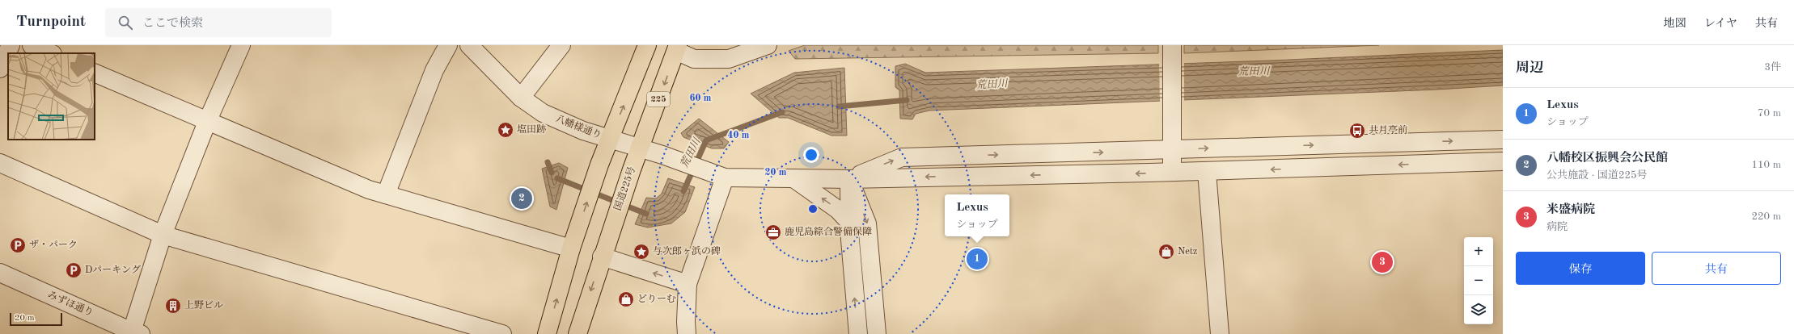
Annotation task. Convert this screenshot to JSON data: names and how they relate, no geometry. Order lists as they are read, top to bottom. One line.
{"streets":{"highway":["225","国道225号"],"street":["八幡様通り","みずほ通り"]},"crossings":[["八幡様通り","国道225号"]],"water":["荒田川"],"places":{"place":["塩田跡","与次郎ヶ浜の碑"],"bus stop":["共月亭前"],"office":["鹿児島綜合警備保障"],"parking":["ザ・パーク","Dパーキング"],"shop":["Netz","どりーむ"],"building":["上野ビル"]},"scale_bar":"20 m","page":{"header":"Turnpoint","search":"ここで検索","nav":["地図","レイヤ","共有"],"heading":["周辺","3件"],"list":[{"mark":"1","name":"Lexus","note":"ショップ","value":"70 m"},{"mark":"2","name":"八幡校区振興会公民館","note":"公共施設 · 国道225号","value":"110 m"},{"mark":"3","name":"米盛病院","note":"病院","value":"220 m"}],"pins":["2","1","3"],"popup":["Lexus","ショップ"],"map_buttons":["+","−"],"buttons":["保存","共有"],"scale":"20 m"},"rings":["60 m","40 m","20 m"]}
